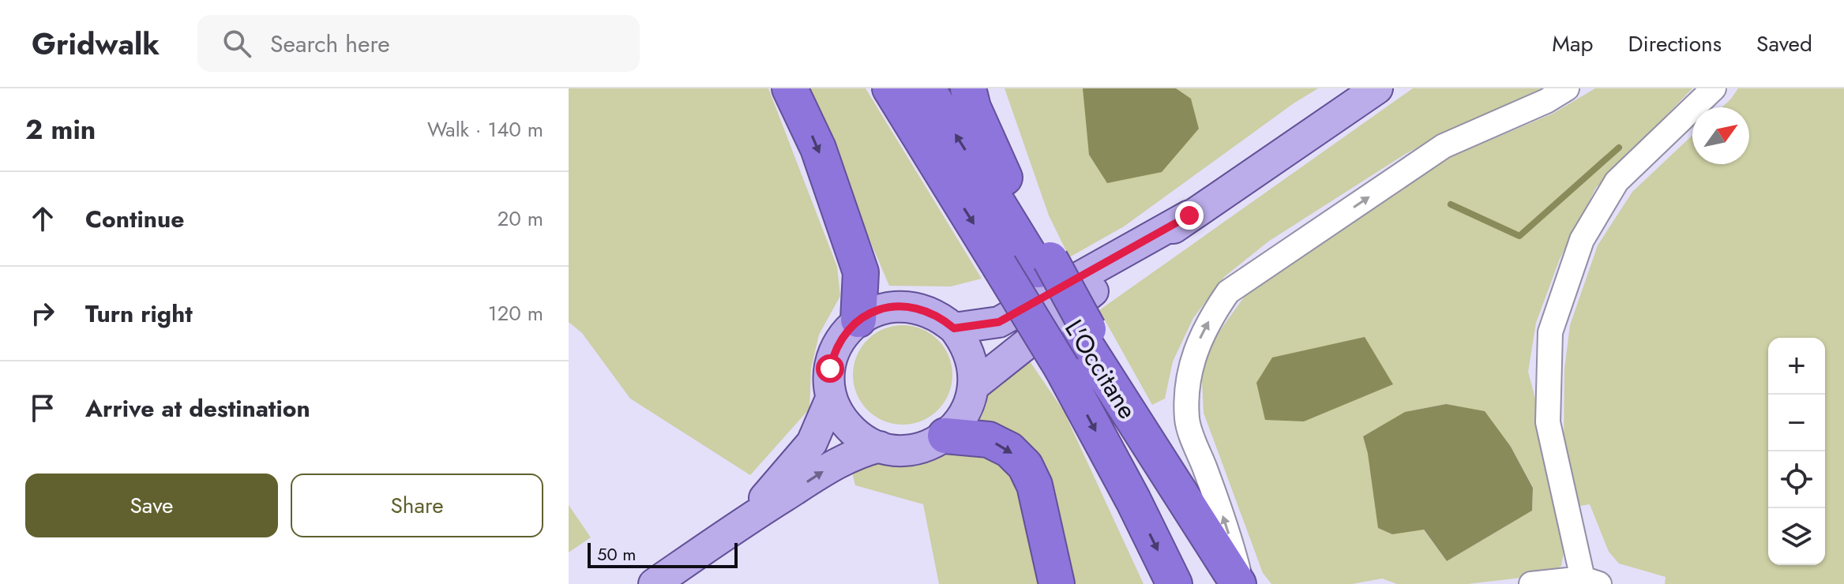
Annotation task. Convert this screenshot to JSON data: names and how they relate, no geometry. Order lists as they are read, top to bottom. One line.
{"streets":{"highway":["L'Occitane"]},"scale_bar":"50 m","north":"top right","page":{"header":"Gridwalk","search":"Search here","nav":["Map","Directions","Saved"],"heading":["2 min","Walk · 140 m"],"list":[["Continue","20 m"],["Turn right","120 m"],"Arrive at destination"],"map_buttons":["+","−"],"buttons":["Save","Share"],"scale":"50 m"}}
